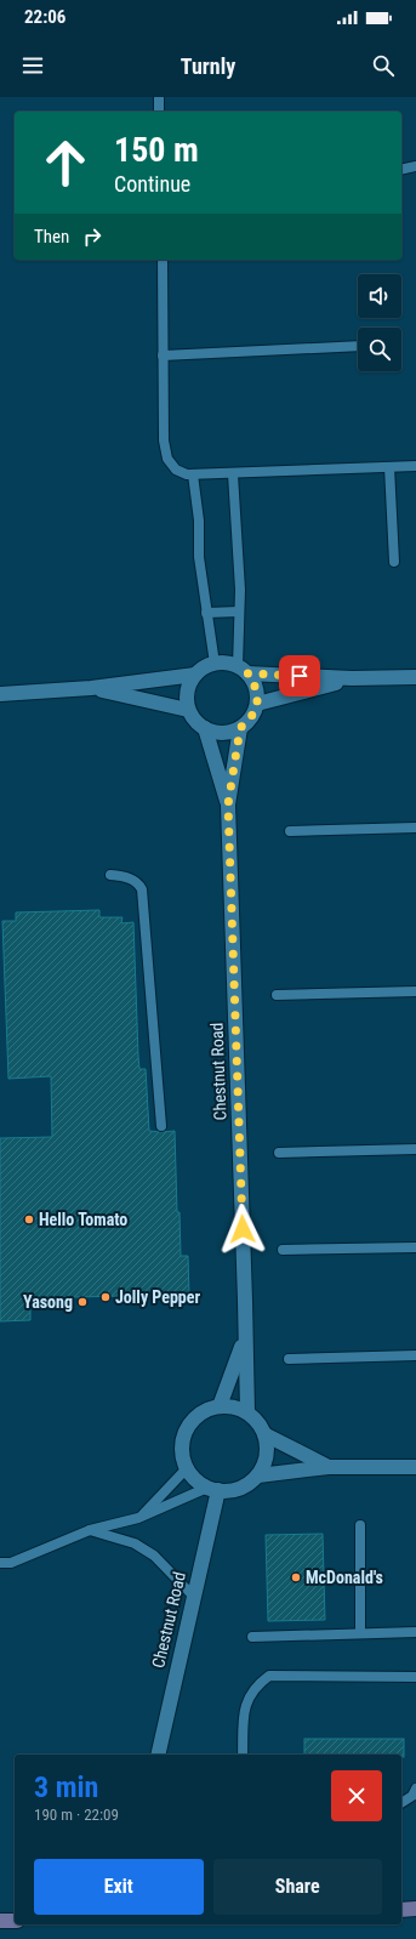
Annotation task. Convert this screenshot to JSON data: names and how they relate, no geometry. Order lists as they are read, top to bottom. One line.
{"streets":{"street":["Chestnut Road"]},"places":["Hello Tomato","Jolly Pepper","Yasong","McDonald's"],"page":{"status":"22:06","header":"Turnly","turn":["150 m","Continue"],"then":"Then","heading":["3 min","190 m · 22:09"],"buttons":["Exit","Share"]}}
